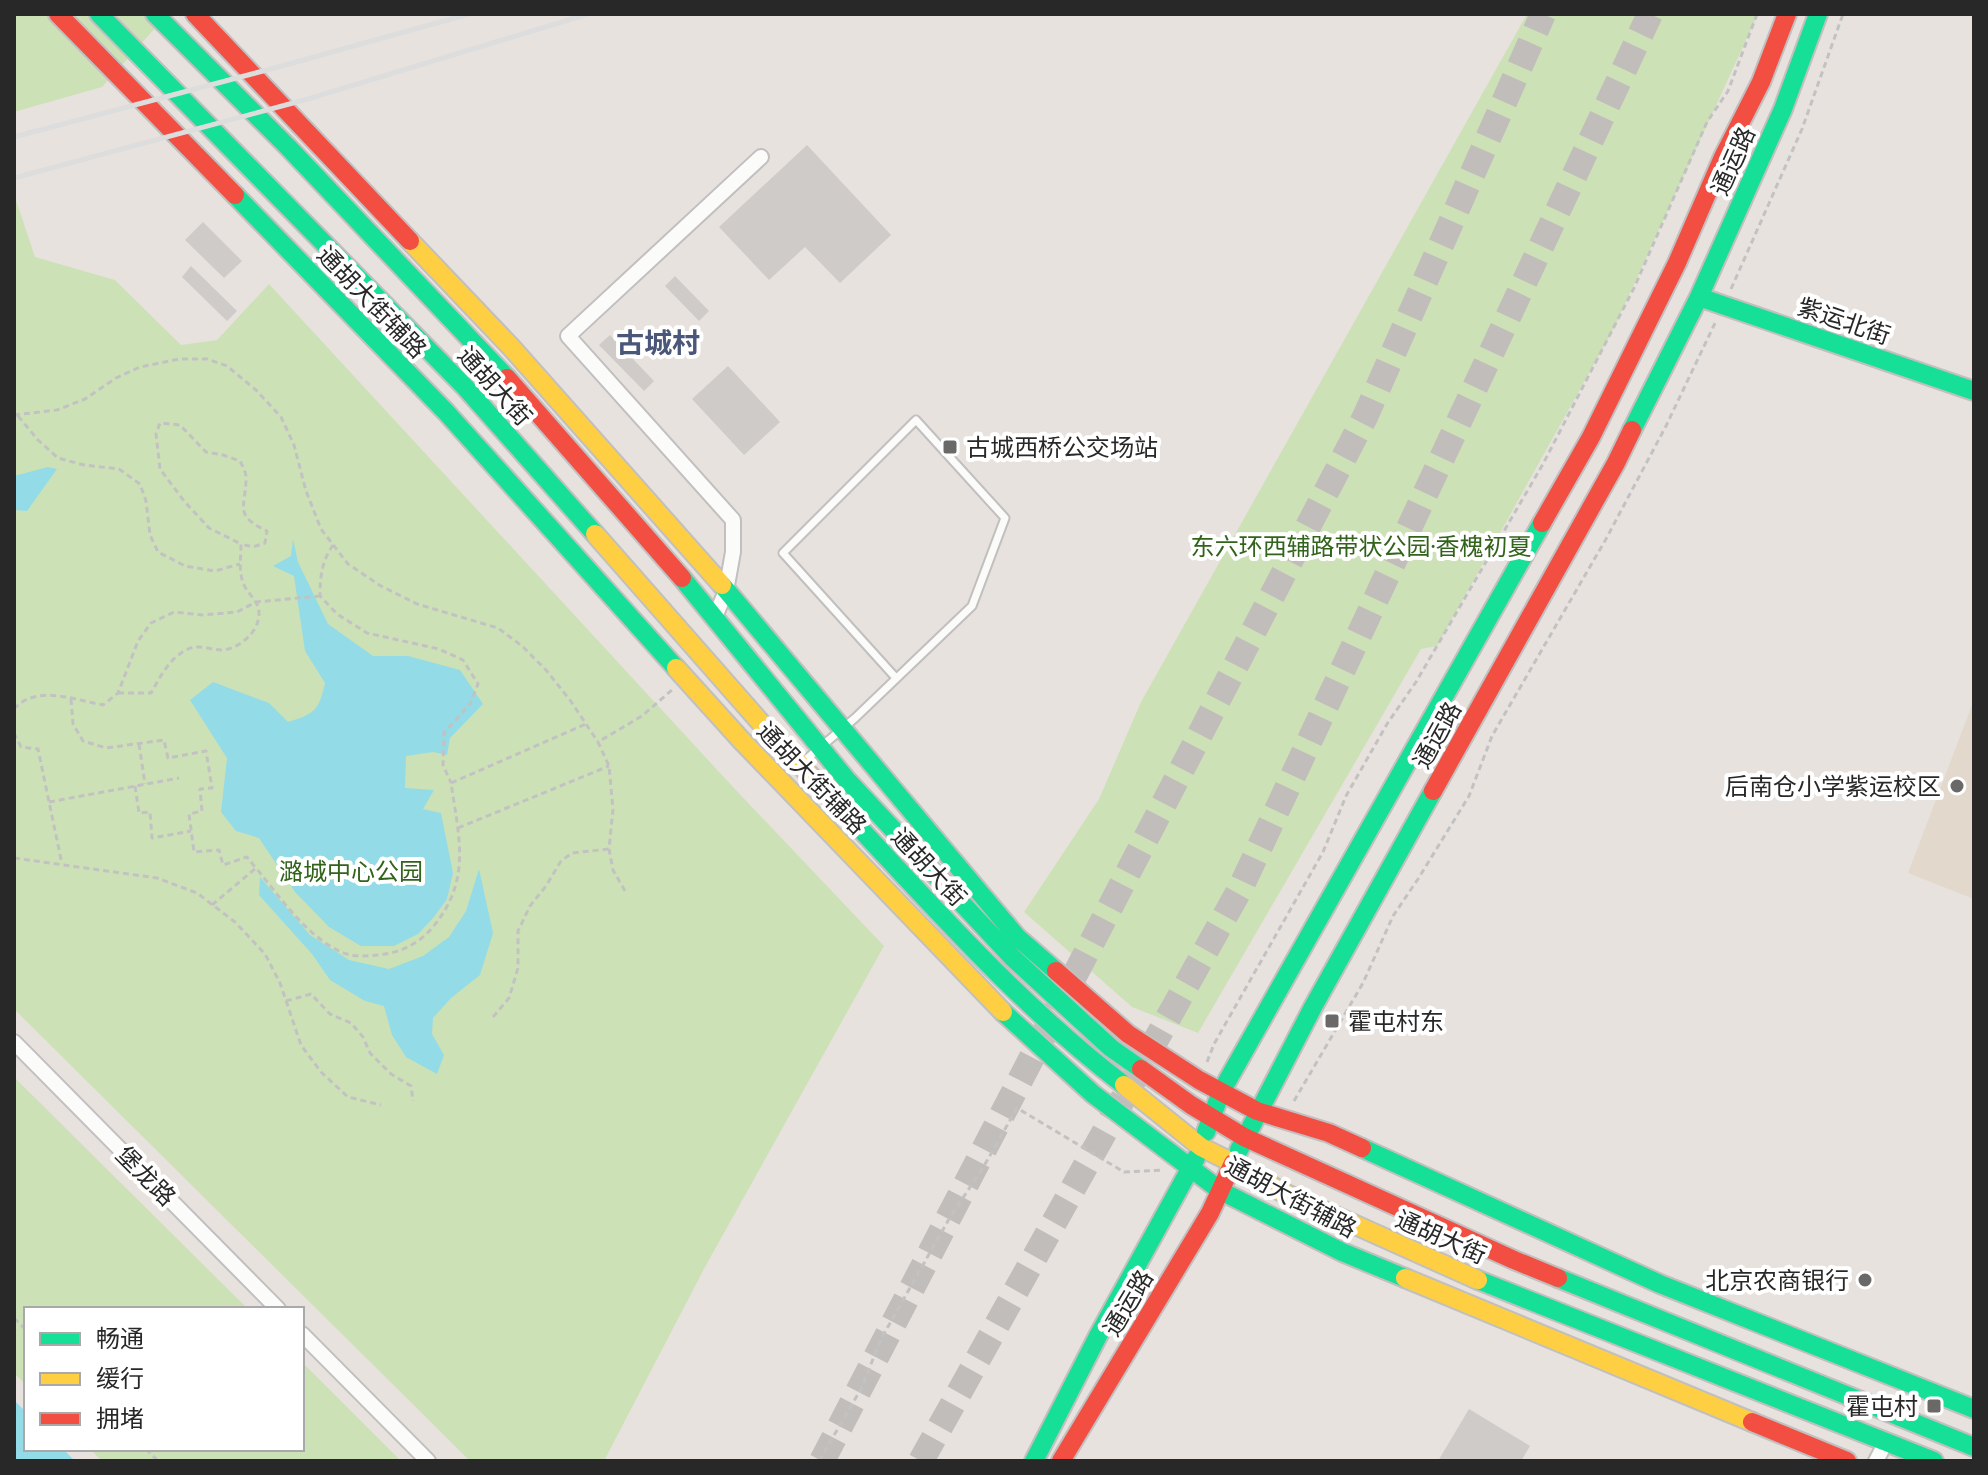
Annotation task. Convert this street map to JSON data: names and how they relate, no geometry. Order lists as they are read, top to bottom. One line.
{"streets":{"main road":["通运路","通胡大街辅路","紫运北街","通胡大街"],"street":["堡龙路"]},"crossings":[["通运路","通胡大街辅路"],["通运路","紫运北街"],["通运路","通胡大街"]],"districts":["古城村"],"parks":["东六环西辅路带状公园·香槐初夏","潞城中心公园"],"places":{"transit":["古城西桥公交场站","霍屯村东","霍屯村"],"other":["后南仓小学紫运校区","北京农商银行"]},"legend":["畅通","缓行","拥堵"]}
